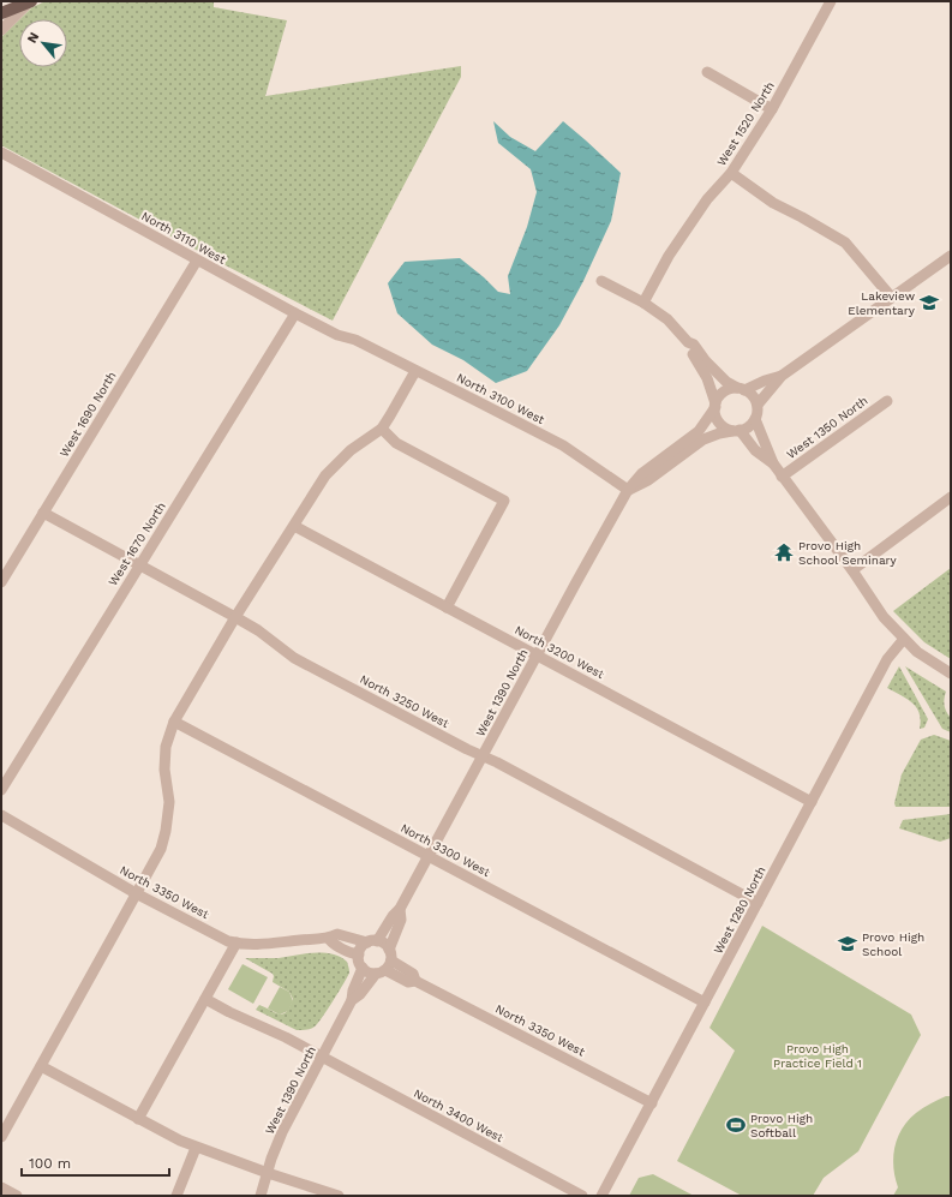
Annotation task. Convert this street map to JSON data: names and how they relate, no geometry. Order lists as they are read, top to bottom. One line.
{"streets":{"street":["West 1520 North","North 3110 West","North 3100 West","West 1690 North","West 1350 North","West 1670 North","North 3200 West","West 1390 North","North 3250 West","North 3300 West","North 3350 West","West 1280 North","North 3400 West"]},"crossings":[["North 3110 West","North 3100 West"],["North 3110 West","West 1690 North"],["North 3110 West","West 1670 North"],["North 3100 West","West 1390 North"],["West 1690 North","North 3250 West"],["West 1670 North","North 3250 West"],["North 3200 West","West 1390 North"],["North 3200 West","West 1280 North"],["West 1390 North","North 3250 West"],["West 1390 North","North 3300 West"],["West 1390 North","North 3350 West"],["West 1390 North","North 3400 West"],["North 3250 West","West 1280 North"],["North 3300 West","West 1280 North"],["North 3350 West","West 1280 North"]],"parks":["Provo High Practice Field 1"],"places":{"school or university":["Lakeview Elementary","Provo High School"],"temple":["Provo High School Seminary"],"sports":["Provo High Softball"]},"scale_bar":"100 m","north":"top left"}
